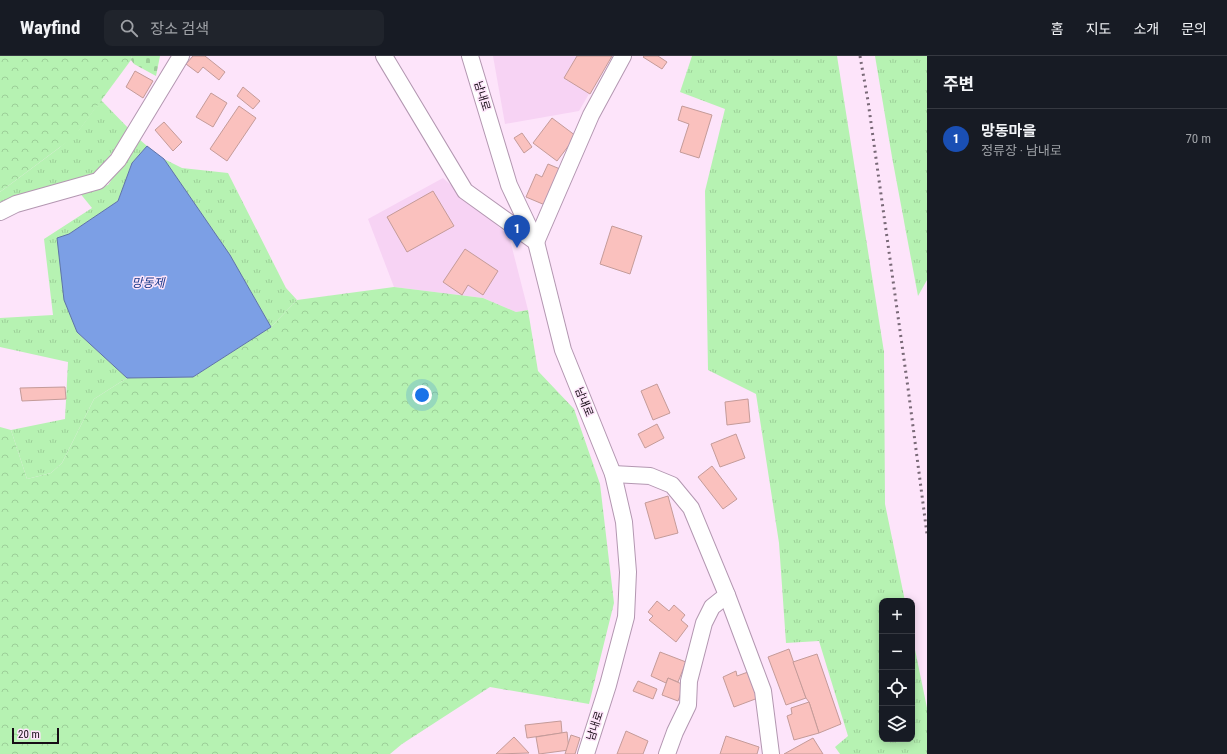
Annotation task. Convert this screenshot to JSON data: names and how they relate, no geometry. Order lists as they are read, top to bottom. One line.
{"streets":{"street":["남내로"]},"water":["망동제"],"scale_bar":"20 m","page":{"header":"Wayfind","search":"장소 검색","nav":["홈","지도","소개","문의"],"heading":"주변","list":[{"mark":"1","name":"망동마을","note":"정류장 · 남내로","value":"70 m"}],"pins":"1","map_buttons":["+","−"],"scale":"20 m"}}
